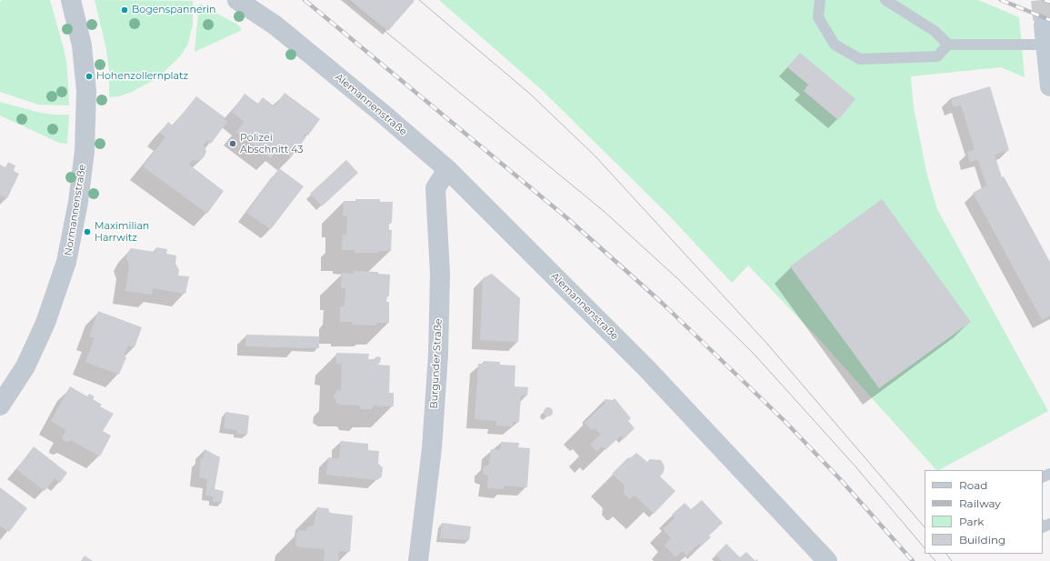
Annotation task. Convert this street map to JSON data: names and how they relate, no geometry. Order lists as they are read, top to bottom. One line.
{"streets":{"street":["Alemannenstraße","Normannenstraße","Burgunder Straße"]},"crossings":[["Alemannenstraße","Burgunder Straße"]],"places":["Bogenspannerin","Hohenzollernplatz","Polizei Abschnitt 43","Maximilian Harrwitz"],"legend":["Road","Railway","Park","Building"]}
